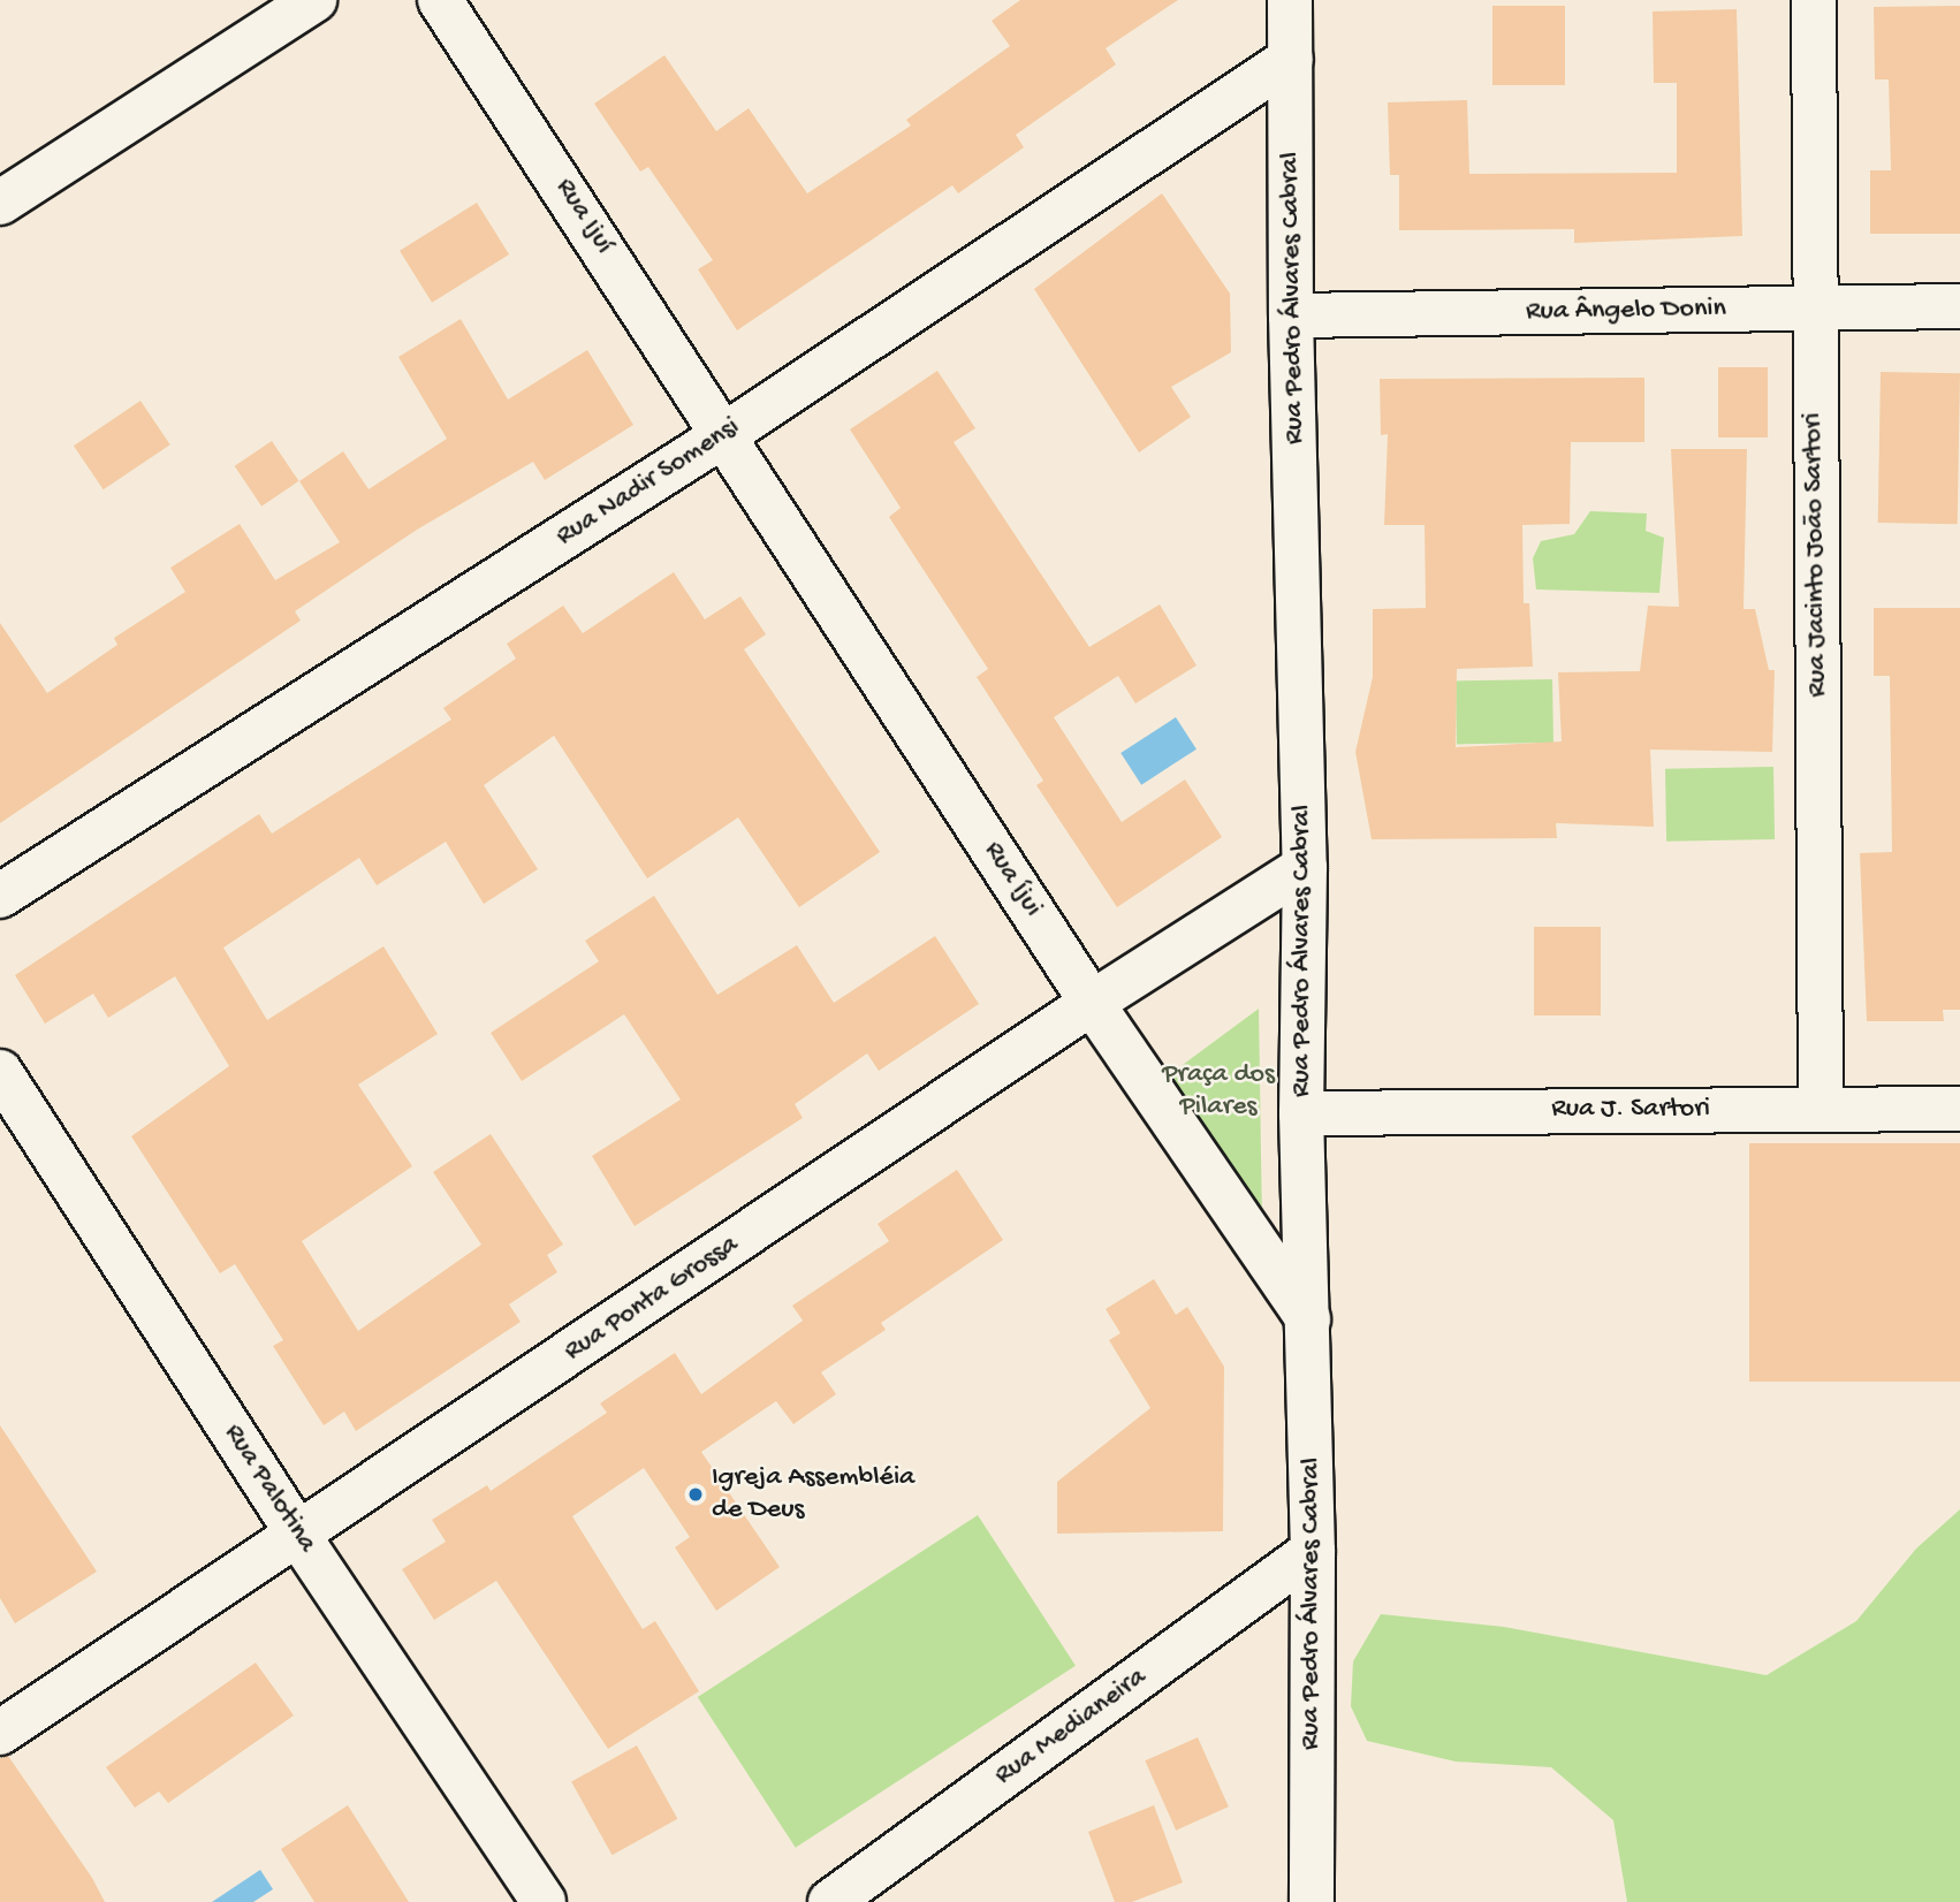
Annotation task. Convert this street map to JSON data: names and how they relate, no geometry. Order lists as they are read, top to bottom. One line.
{"streets":{"street":["Rua Ijuí","Rua Pedro Álvares Cabral","Rua Ângelo Donin","Rua Nadir Somensi","Rua Jacinto João Sartori","Rua Íjui","Rua J. Sartori","Rua Ponta Grossa","Rua Palotina","Rua Medianeira"]},"crossings":[["Rua Ijuí","Rua Nadir Somensi"],["Rua Ijuí","Rua Íjui"],["Rua Pedro Álvares Cabral","Rua Ângelo Donin"],["Rua Pedro Álvares Cabral","Rua Nadir Somensi"],["Rua Pedro Álvares Cabral","Rua Íjui"],["Rua Pedro Álvares Cabral","Rua J. Sartori"],["Rua Pedro Álvares Cabral","Rua Ponta Grossa"],["Rua Pedro Álvares Cabral","Rua Medianeira"],["Rua Ângelo Donin","Rua Jacinto João Sartori"],["Rua Nadir Somensi","Rua Íjui"],["Rua Jacinto João Sartori","Rua J. Sartori"],["Rua Íjui","Rua Ponta Grossa"],["Rua Ponta Grossa","Rua Palotina"]],"parks":["Praça dos Pilares"],"places":["Igreja Assembléia de Deus"]}
